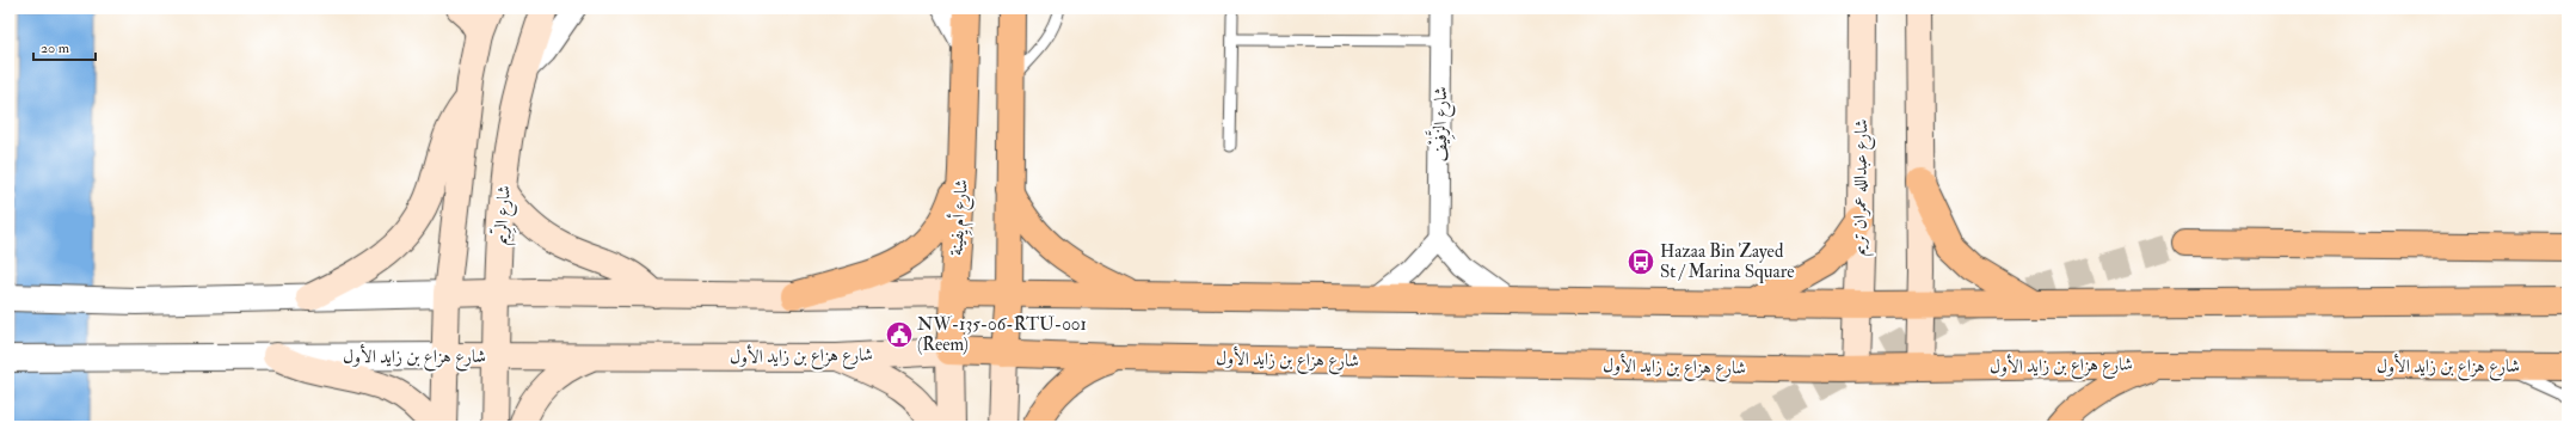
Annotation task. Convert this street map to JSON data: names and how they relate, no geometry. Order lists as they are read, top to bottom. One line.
{"streets":{"main road":["شارع عبدالله عمران تريم","شارع الرِّيم","شارع أم يِفينة","شارع هزاع بن زايد الأول"],"street":["شارع الزَّفِيْف"]},"crossings":[["شارع عبدالله عمران تريم","شارع هزاع بن زايد الأول"],["شارع الرِّيم","شارع هزاع بن زايد الأول"],["شارع أم يِفينة","شارع هزاع بن زايد الأول"]],"places":{"bus stop":["Hazaa Bin Zayed St / Marina Square"],"public building":["NW-135-06-RTU-001 (Reem)"]},"scale_bar":"20 m"}
